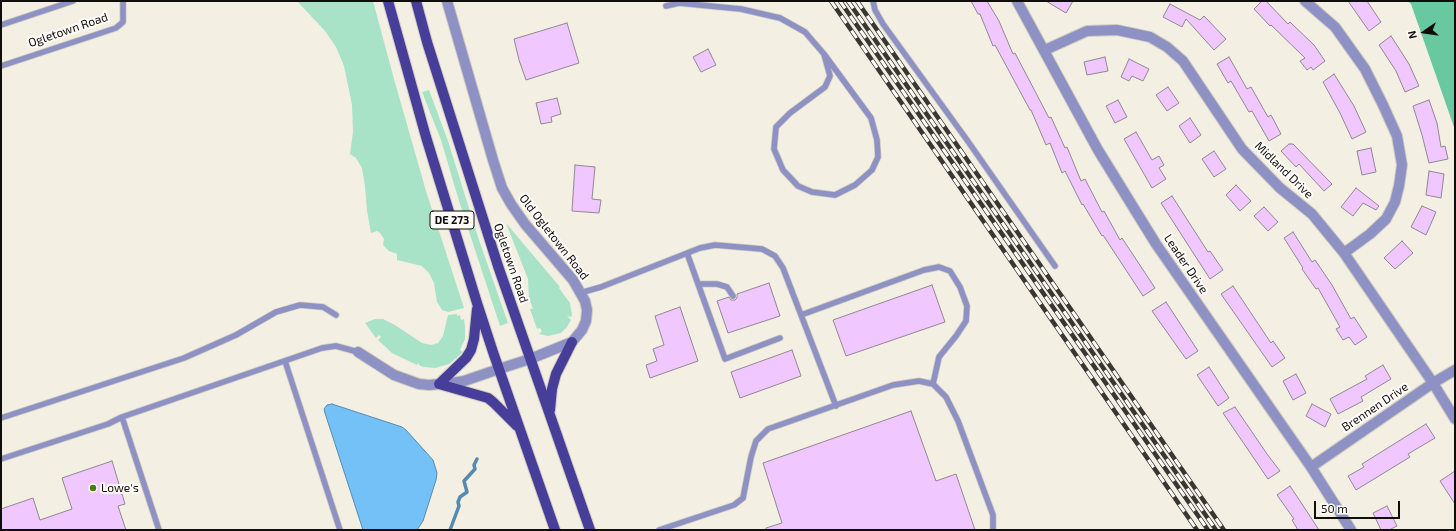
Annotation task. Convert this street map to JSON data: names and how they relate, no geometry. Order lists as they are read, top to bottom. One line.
{"streets":{"main road":["Ogletown Road","DE 273"],"street":["Midland Drive","Old Ogletown Road","Leader Drive","Brennen Drive"]},"crossings":[["Midland Drive","Leader Drive"],["Midland Drive","Brennen Drive"],["Leader Drive","Brennen Drive"]],"places":["Lowe's"],"scale_bar":"50 m","north":"left"}
